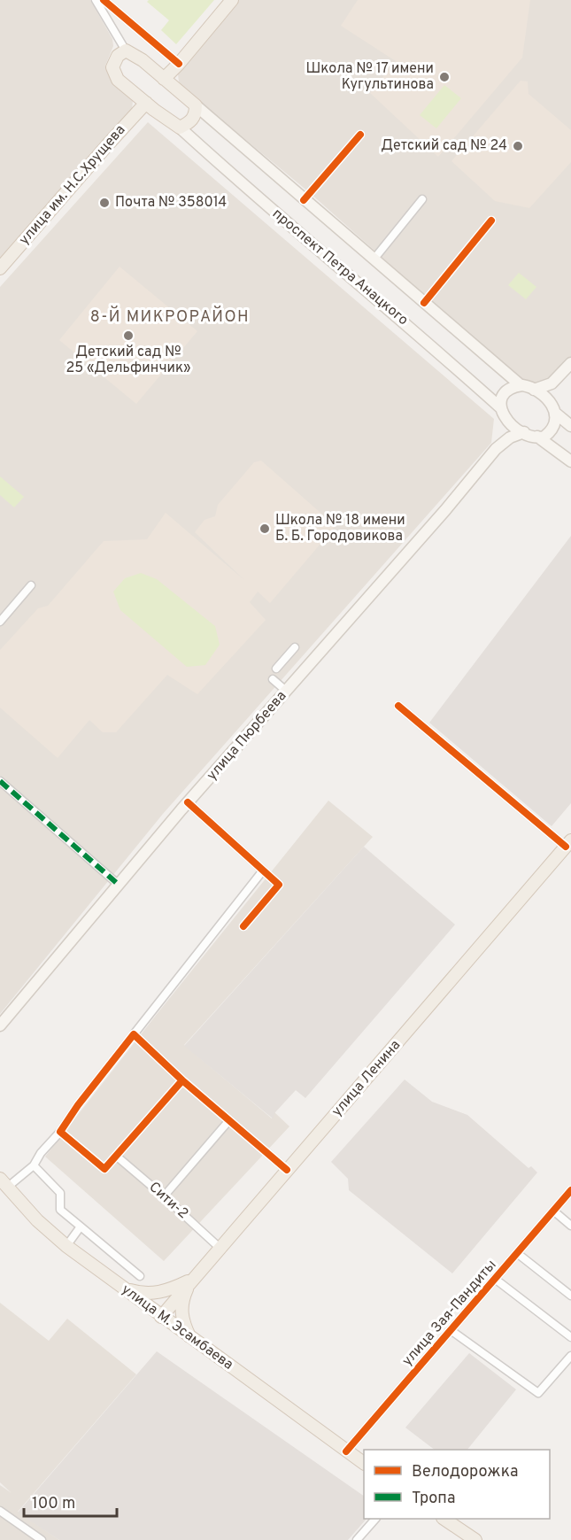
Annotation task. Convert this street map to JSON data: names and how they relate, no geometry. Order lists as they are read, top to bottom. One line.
{"streets":{"main road":["улица им. Н.С.Хрущева","проспект Петра Анацкого","улица Пюрбеева","улица Ленина","улица М. Эсамбаева"],"street":["Сити-2","улица Зая-Пандиты"]},"crossings":[["улица им. Н.С.Хрущева","проспект Петра Анацкого"],["улица Ленина","Сити-2"],["улица Ленина","улица М. Эсамбаева"],["улица Зая-Пандиты","улица М. Эсамбаева"]],"districts":["8-Й МИКРОРАЙОН"],"places":["Школа № 17 имени Кугультинова","Детский сад № 24","Почта № 358014","Детский сад № 25 «Дельфинчик»","Школа № 18 имени Б. Б. Городовикова"],"legend":["Велодорожка","Тропа"],"scale_bar":"100 m"}
